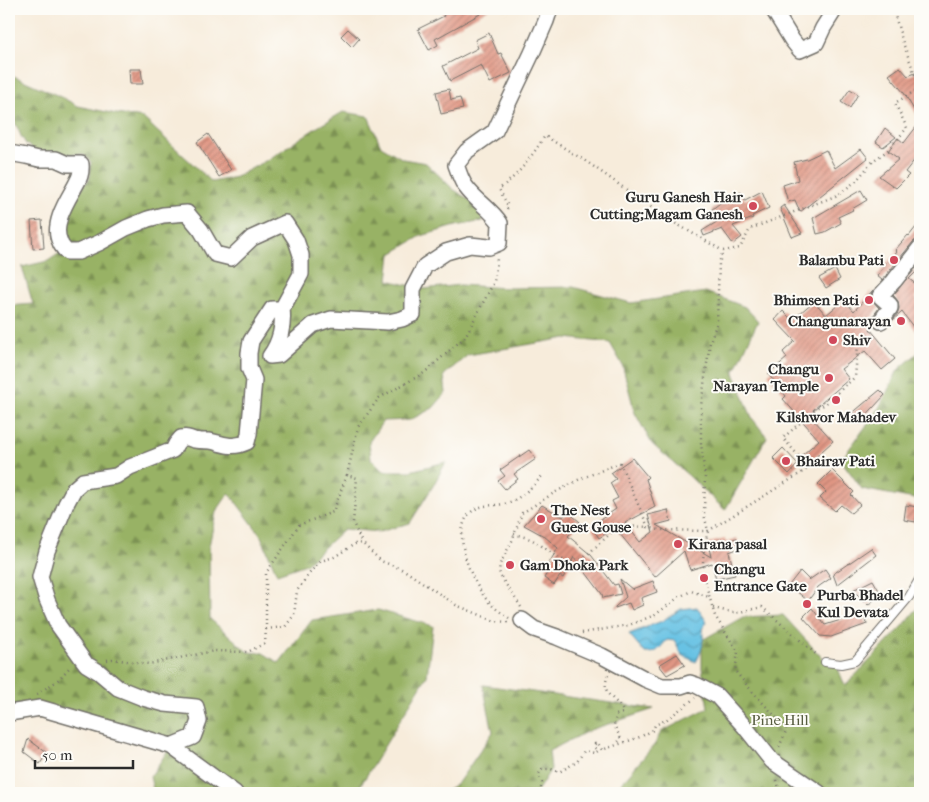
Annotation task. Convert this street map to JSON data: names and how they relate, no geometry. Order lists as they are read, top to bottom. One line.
{"parks":["Pine Hill"],"places":["Guru Ganesh Hair Cutting;Magam Ganesh","Balambu Pati","Bhimsen Pati","Changunarayan","Shiv","Changu Narayan Temple","Kilshwor Mahadev","Bhairav Pati","The Nest Guest Gouse","Kirana pasal","Gam Dhoka Park","Changu Entrance Gate","Purba Bhadel Kul Devata"],"scale_bar":"50 m"}
